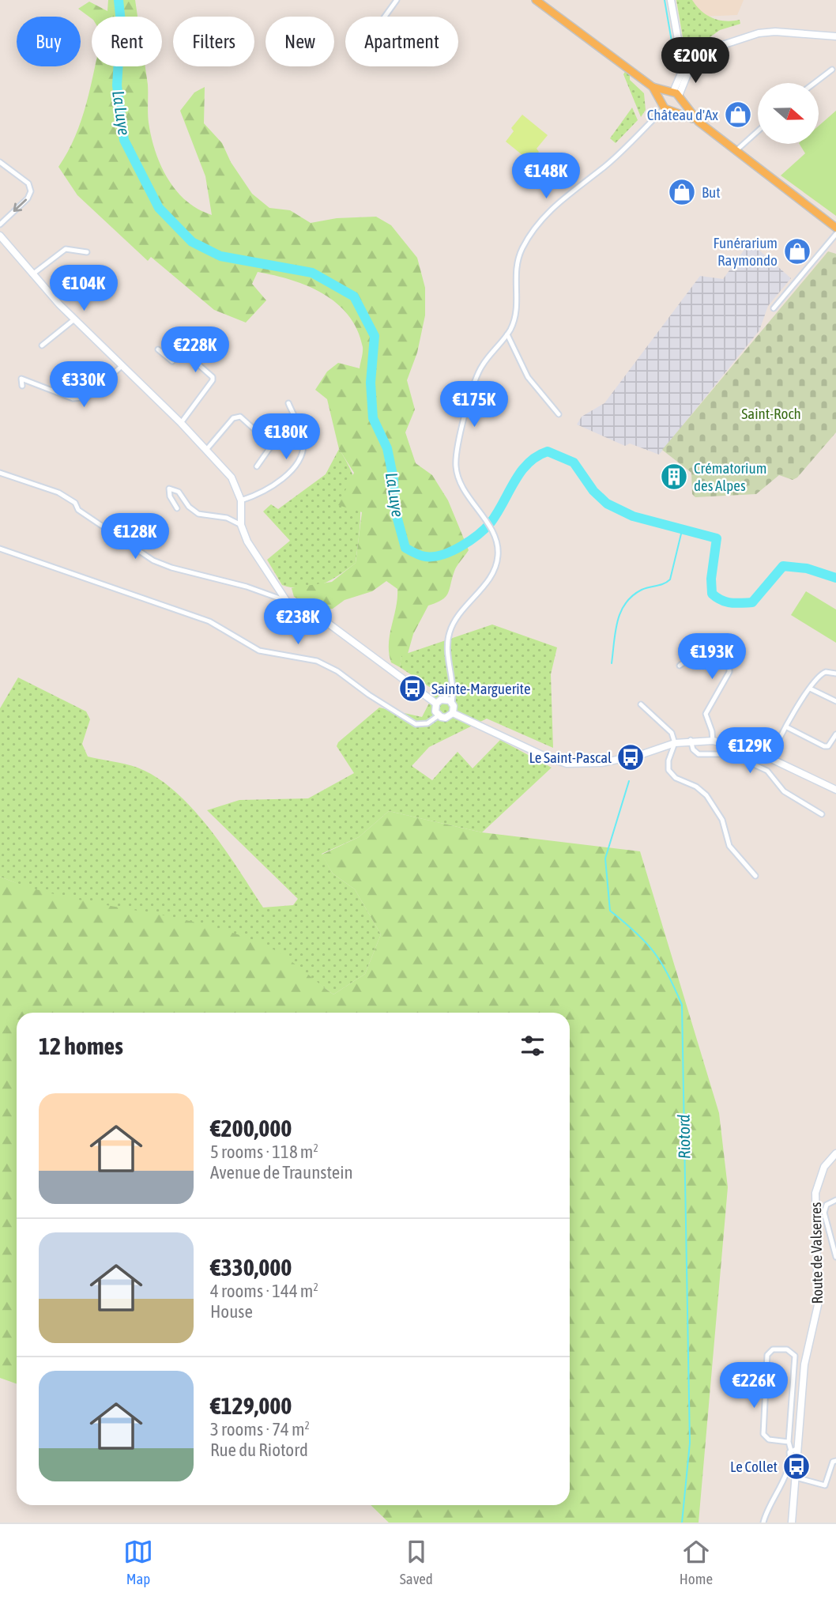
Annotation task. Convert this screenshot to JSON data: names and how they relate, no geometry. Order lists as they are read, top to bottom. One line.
{"streets":{"street":["Route de Valserres"]},"water":["La Luye","Riotord"],"parks":["Saint-Roch"],"places":{"shop":["Château d'Ax","But","Funérarium Raymondo"],"building":["Crématorium des Alpes"],"bus stop":["Sainte-Marguerite","Le Saint-Pascal","Le Collet"]},"north":"right","page":{"chip":["Buy","Rent","Filters","New","Apartment"],"price":["€200K","€148K","€104K","€228K","€330K","€175K","€180K","€128K","€238K","€193K","€129K","€226K"],"heading":"12 homes","list":[{"name":"€200,000","note":"5 rooms · 118 m² · Avenue de Traunstein"},{"name":"€330,000","note":"4 rooms · 144 m² · House"},{"name":"€129,000","note":"3 rooms · 74 m² · Rue du Riotord"}],"tabs":["Map","Saved","Home"]}}
